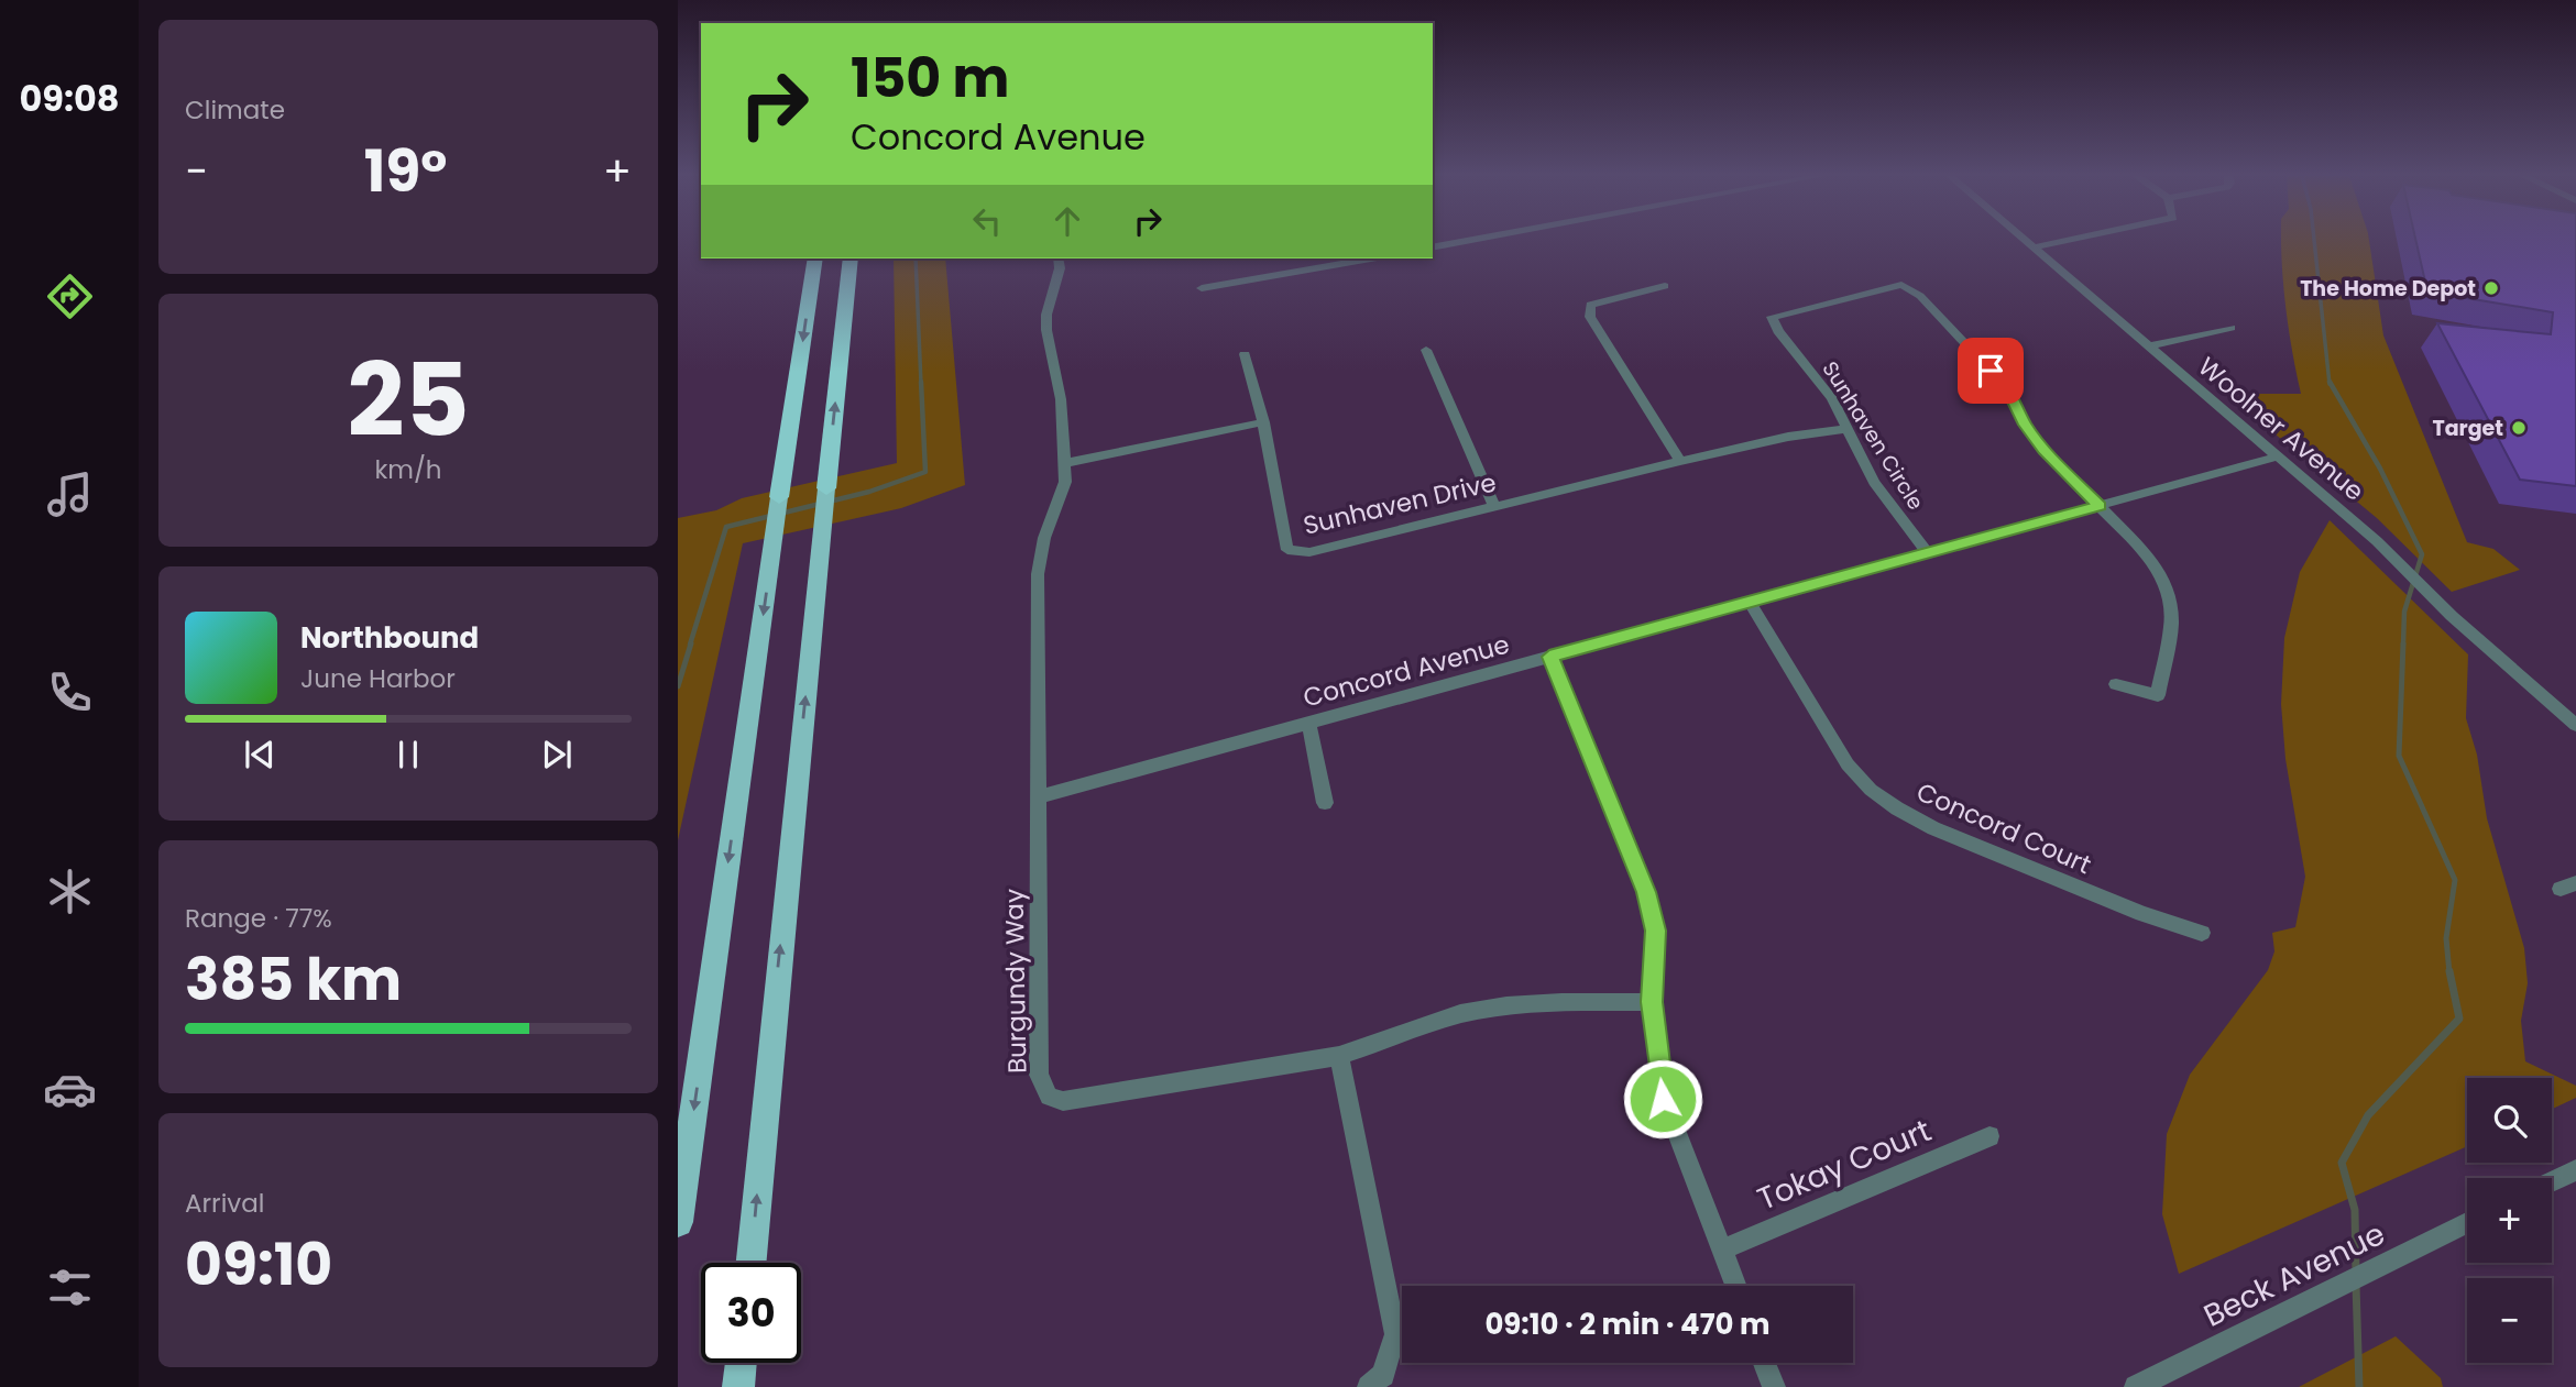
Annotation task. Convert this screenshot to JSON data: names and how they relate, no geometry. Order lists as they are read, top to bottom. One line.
{"streets":{"street":["Woolner Avenue","Sunhaven Circle","Sunhaven Drive","Concord Avenue","Concord Court","Burgundy Way","Tokay Court","Beck Avenue"]},"crossings":[["Woolner Avenue","Concord Avenue"],["Sunhaven Circle","Sunhaven Drive"],["Sunhaven Circle","Concord Avenue"],["Concord Avenue","Concord Court"],["Concord Avenue","Burgundy Way"]],"places":["The Home Depot","Target"],"page":{"tabs":"09:08","tile":["Climate",["25","km/h"],["Range · 77%","385 km"],["Arrival","09:10"]],"turn":["150 m","Concord Avenue"],"heat":["−","19°","+"],"song":["Northbound","June Harbor"],"map_buttons":["+","−"],"limit":"30","trip":"09:10 · 2 min · 470 m"}}
